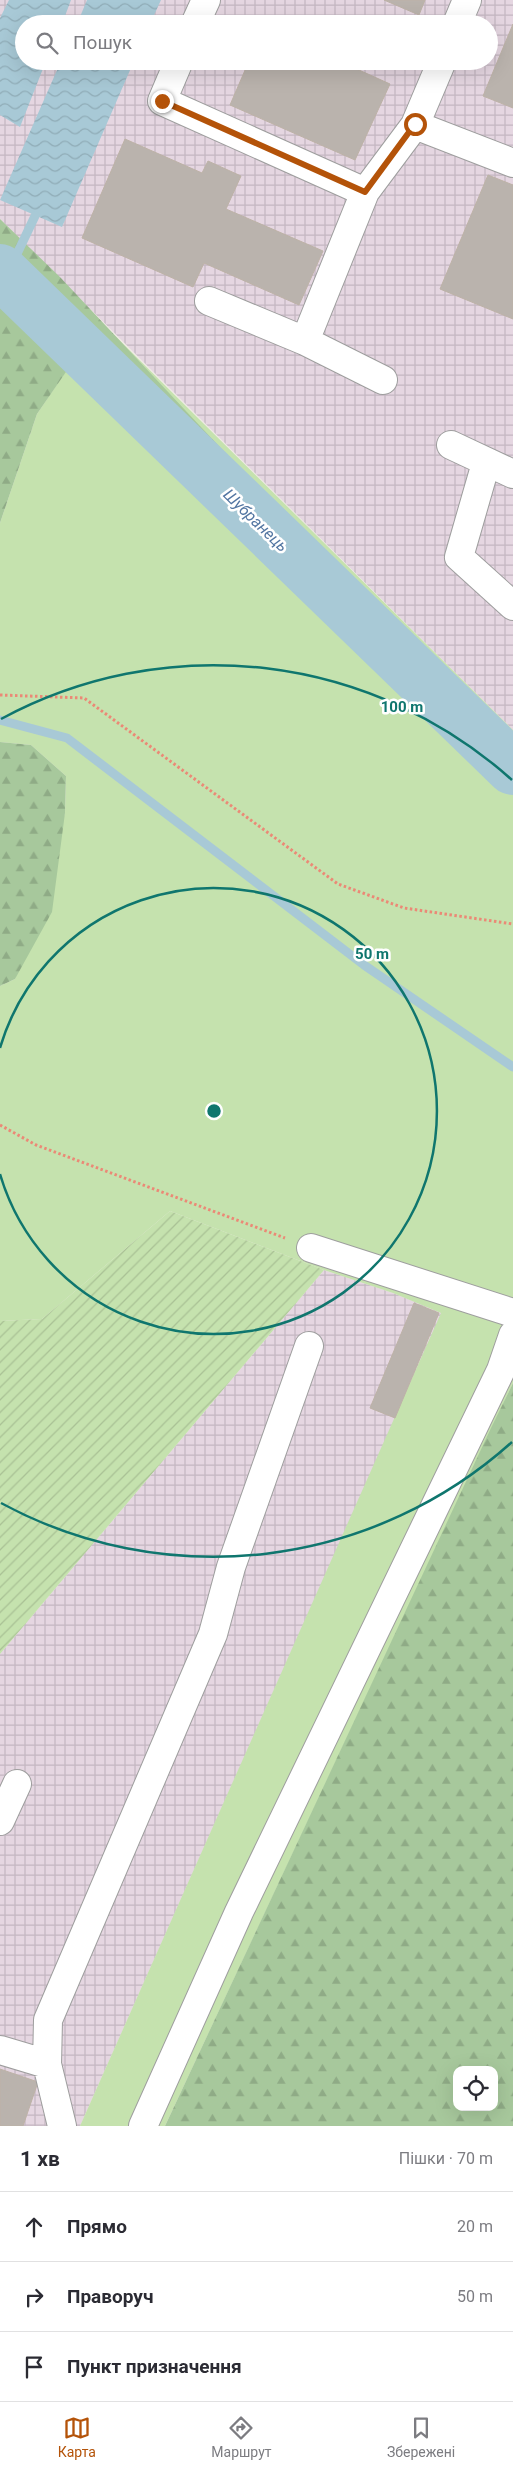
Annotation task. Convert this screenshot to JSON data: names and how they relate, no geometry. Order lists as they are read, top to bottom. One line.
{"water":["Шубранець"],"page":{"search":"Пошук","heading":["1 хв","Пішки · 70 m"],"list":[["Прямо","20 m"],["Праворуч","50 m"],"Пункт призначення"],"nav":["Карта","Маршрут","Збережені"]},"rings":["100 m","50 m"]}
